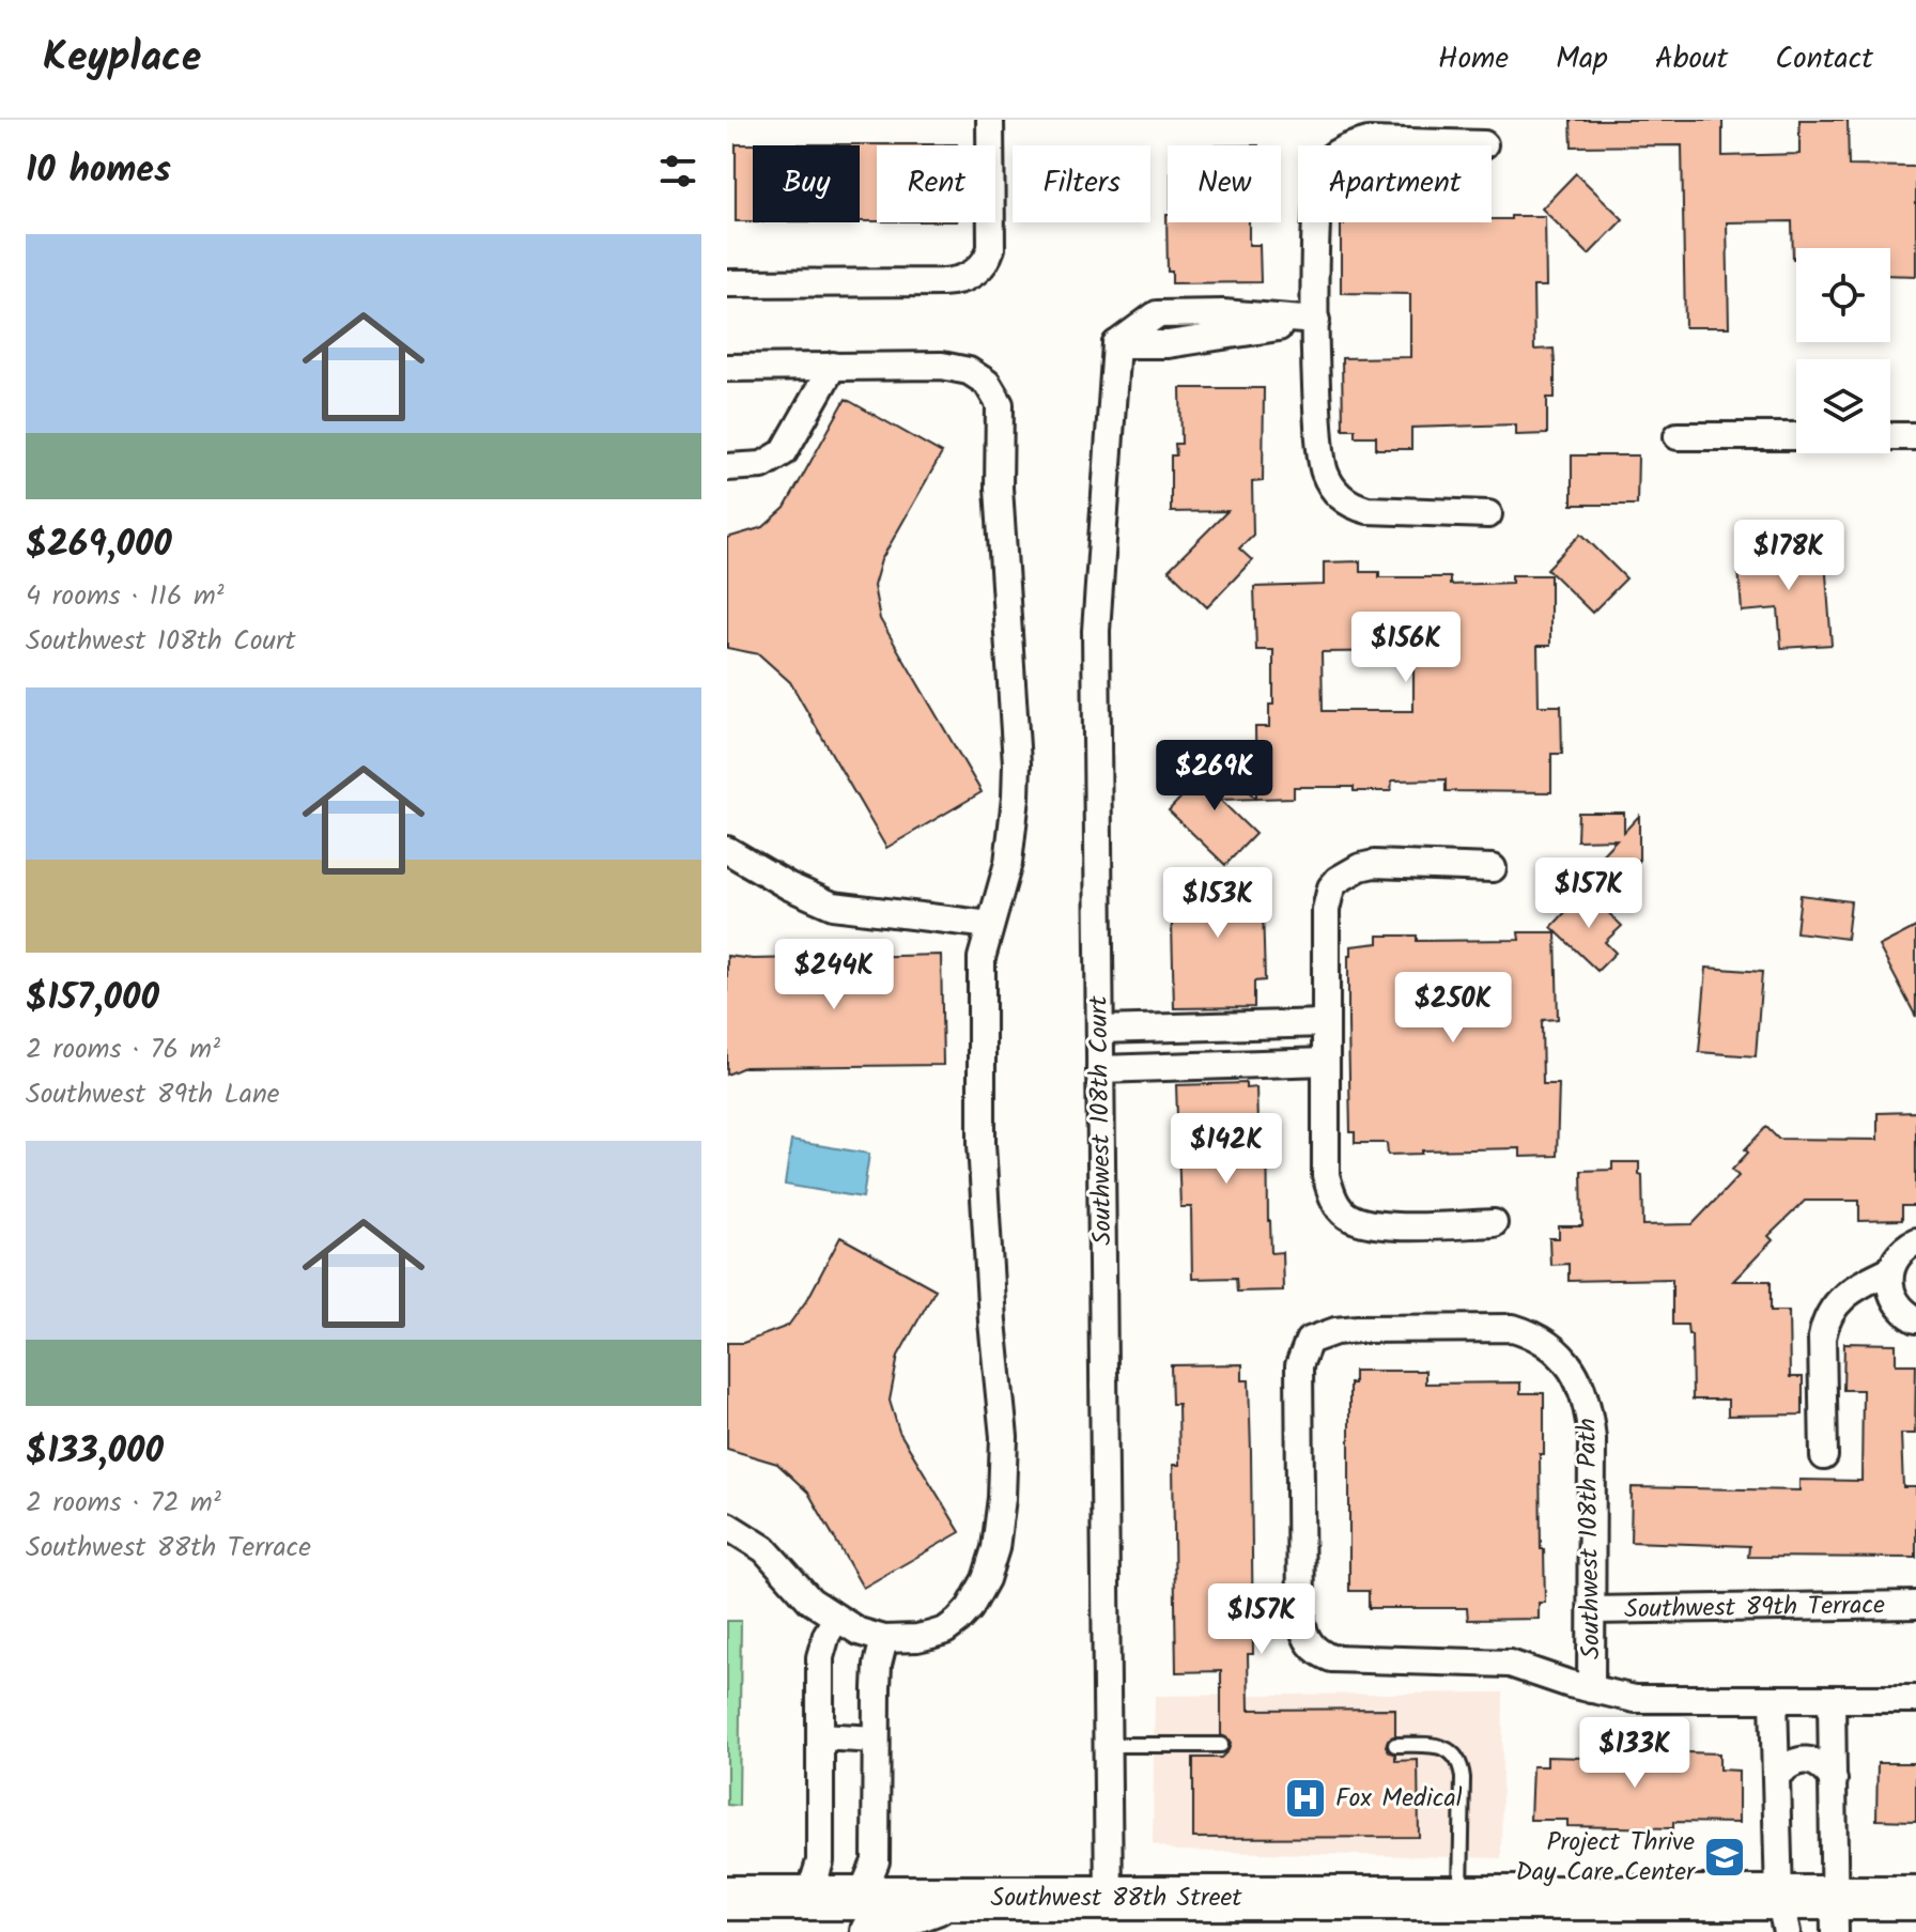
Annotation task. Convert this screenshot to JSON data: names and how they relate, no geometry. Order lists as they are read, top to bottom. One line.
{"streets":{"main road":["Southwest 88th Street"],"street":["Southwest 108th Court","Southwest 108th Path","Southwest 89th Terrace"]},"crossings":[["Southwest 108th Court","Southwest 88th Street"],["Southwest 108th Path","Southwest 89th Terrace"]],"places":{"hospital":["Fox Medical"],"school or university":["Project Thrive Day Care Center"]},"page":{"header":"Keyplace","nav":["Home","Map","About","Contact"],"heading":"10 homes","chip":["Buy","Rent","Filters","New","Apartment"],"list":[{"name":"$269,000","note":"4 rooms · 116 m² · Southwest 108th Court"},{"name":"$157,000","note":"2 rooms · 76 m² · Southwest 89th Lane"},{"name":"$133,000","note":"2 rooms · 72 m² · Southwest 88th Terrace"}],"price":["$178K","$156K","$269K","$157K","$153K","$244K","$250K","$142K","$157K","$133K"]}}
